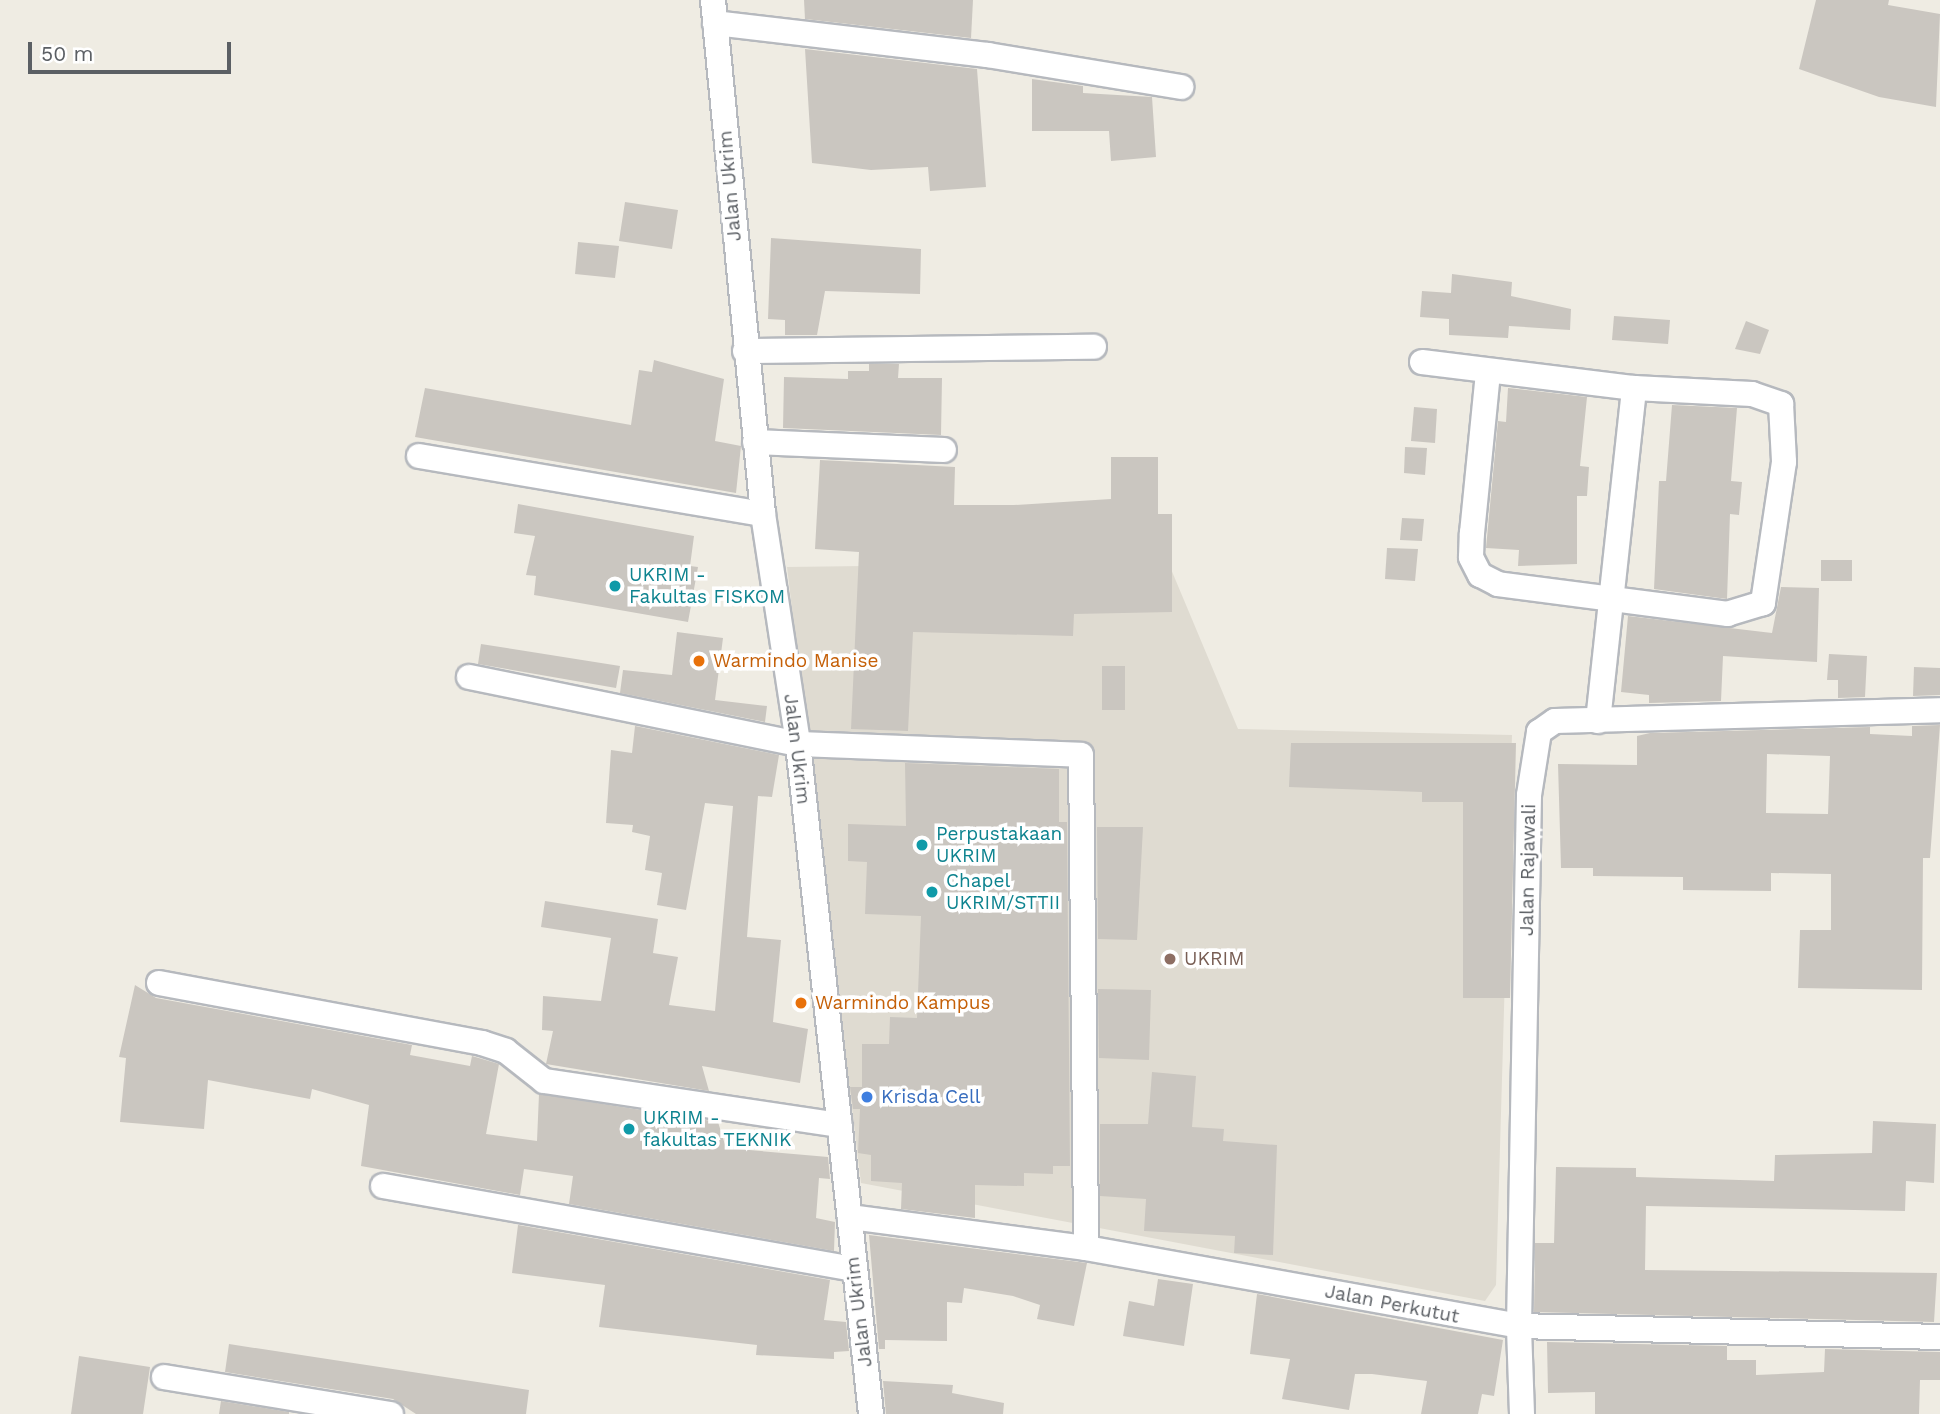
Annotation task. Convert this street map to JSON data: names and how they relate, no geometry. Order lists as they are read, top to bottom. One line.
{"streets":{"street":["Jalan Ukrim","Jalan Rajawali","Jalan Perkutut"]},"crossings":[["Jalan Ukrim","Jalan Perkutut"],["Jalan Rajawali","Jalan Perkutut"]],"places":["UKRIM - Fakultas FISKOM","Warmindo Manise","Perpustakaan UKRIM","Chapel UKRIM/STTII","UKRIM","Warmindo Kampus","Krisda Cell","UKRIM - fakultas TEKNIK"],"scale_bar":"50 m"}
